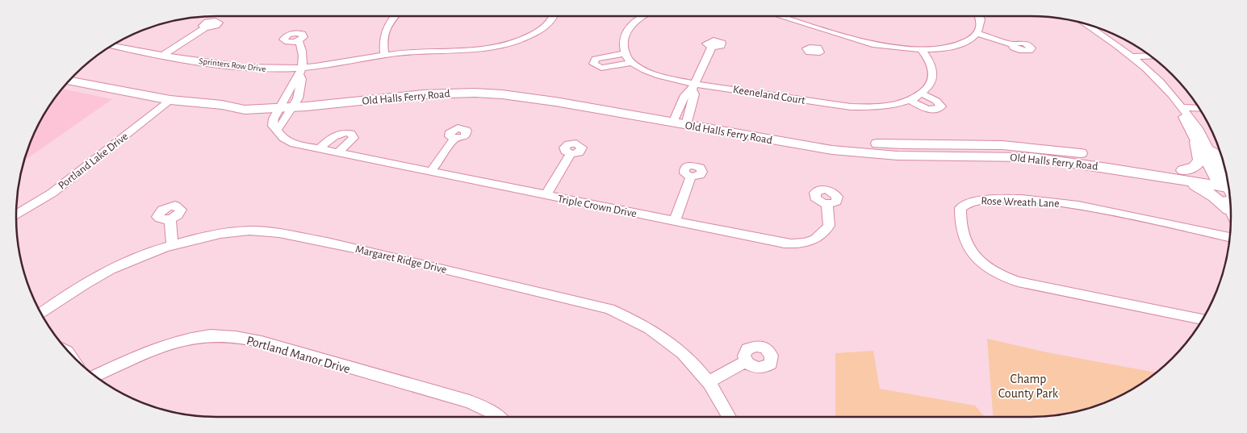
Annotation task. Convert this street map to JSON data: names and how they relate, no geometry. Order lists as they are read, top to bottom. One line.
{"streets":{"main road":["Old Halls Ferry Road"],"street":["Sprinters Row Drive","Keeneland Court","Portland Lake Drive","Rose Wreath Lane","Triple Crown Drive","Margaret Ridge Drive","Portland Manor Drive"]},"crossings":[["Sprinters Row Drive","Triple Crown Drive"],["Old Halls Ferry Road","Portland Lake Drive"],["Old Halls Ferry Road","Triple Crown Drive"]],"parks":["Champ County Park"]}
